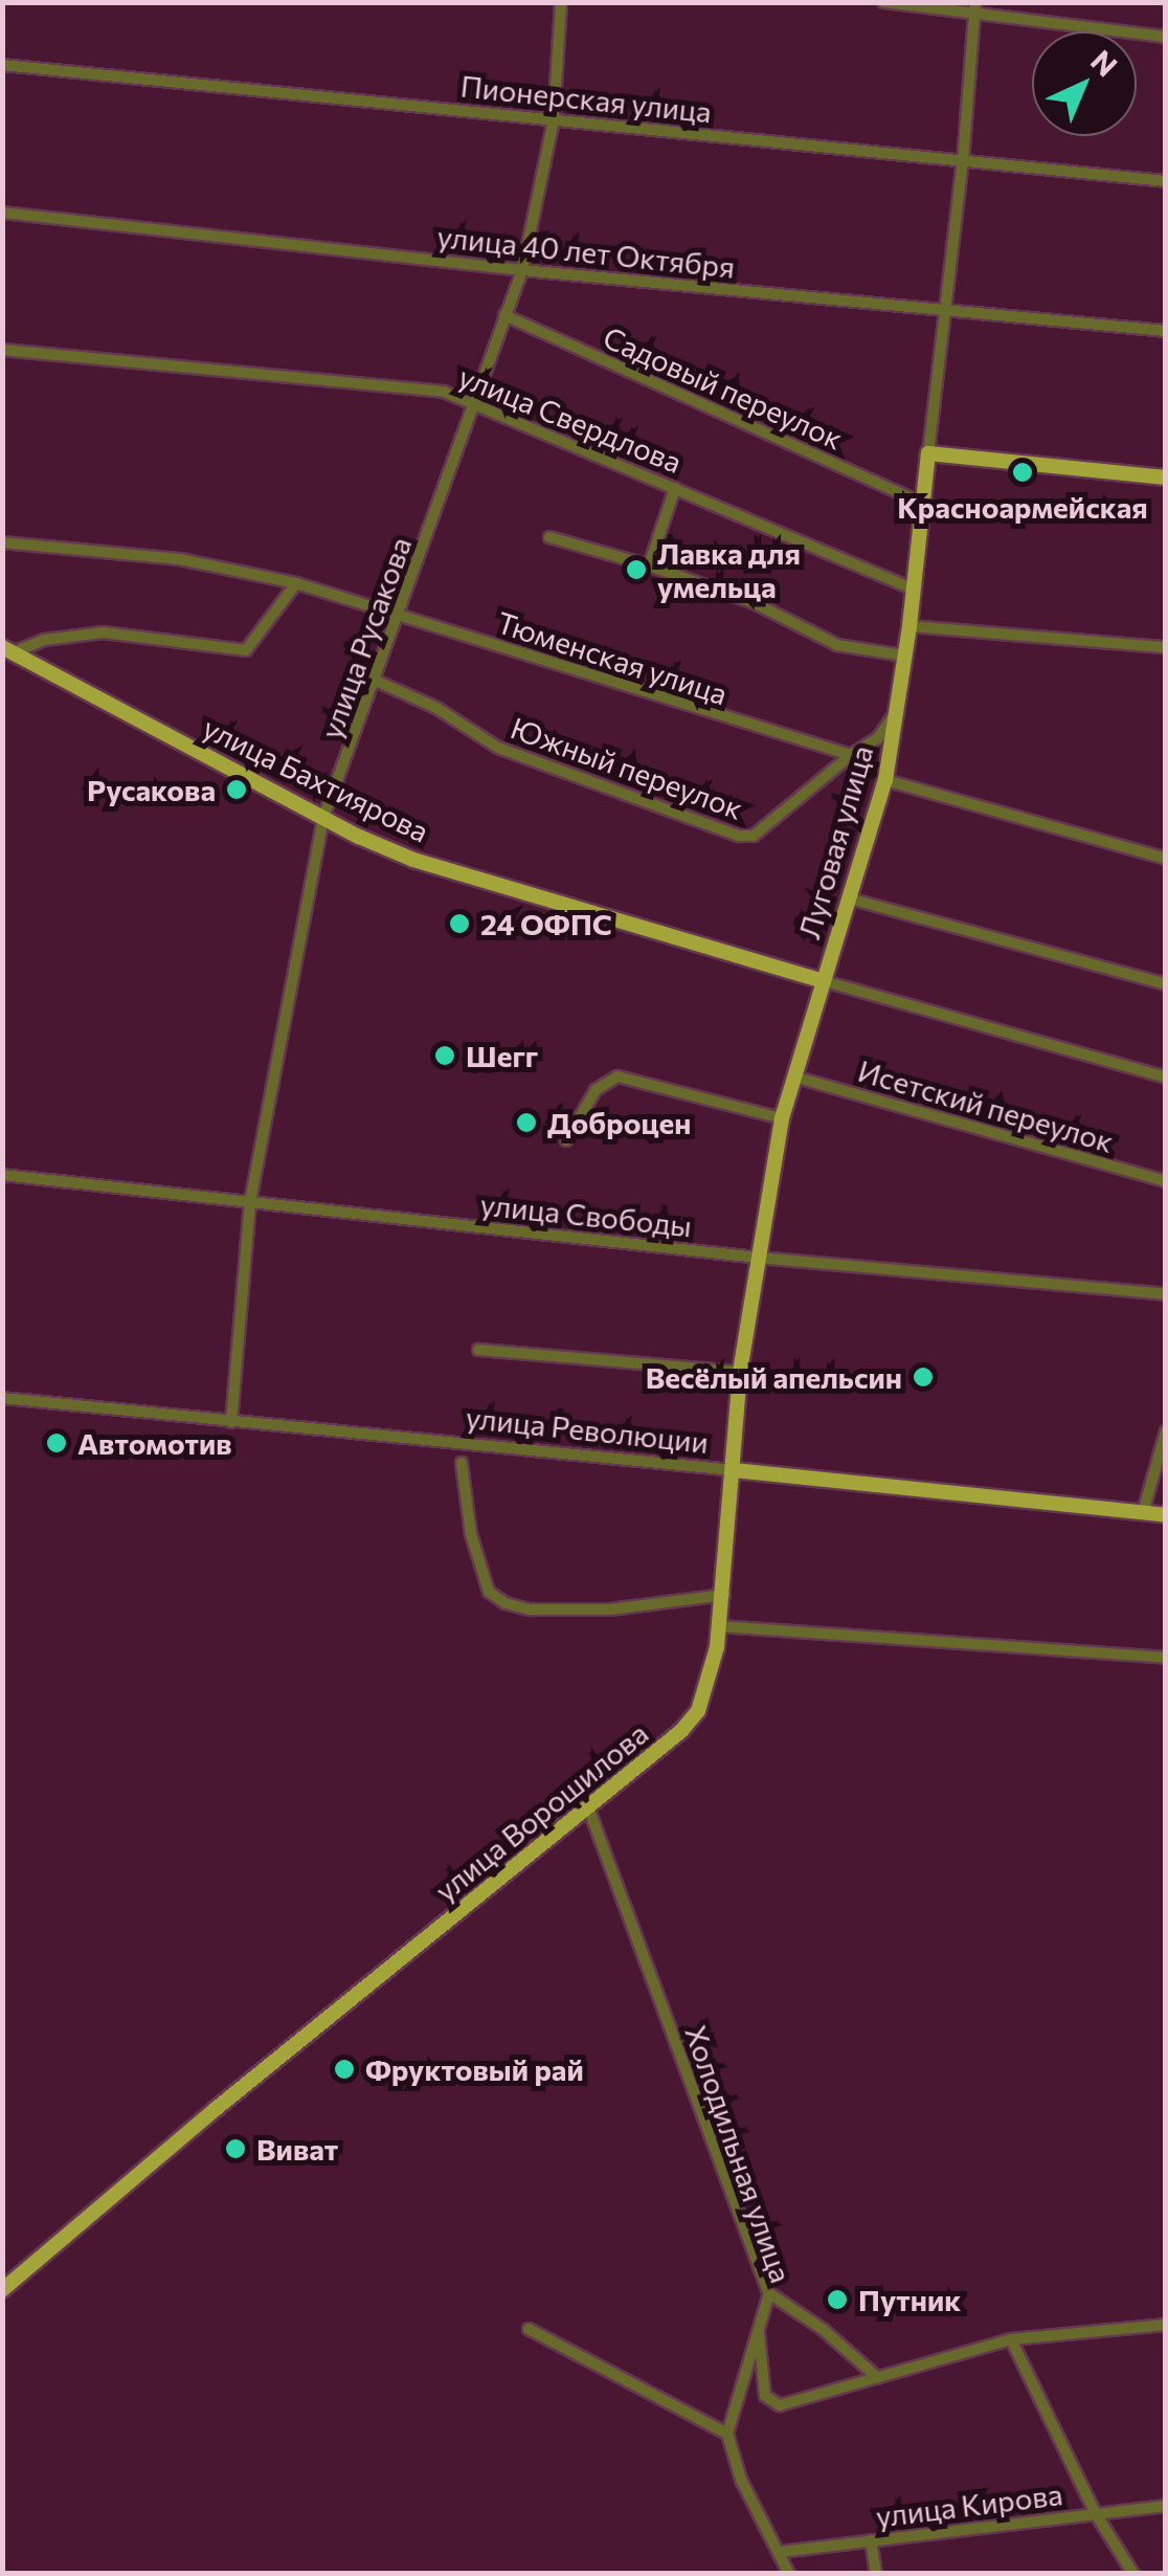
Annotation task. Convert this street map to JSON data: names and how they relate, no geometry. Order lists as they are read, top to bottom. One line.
{"streets":{"main road":["улица Бахтиярова","Луговая улица","улица Революции","улица Ворошилова"],"street":["Пионерская улица","улица 40 лет Октября","Садовый переулок","улица Свердлова","улица Русакова","Тюменская улица","Южный переулок","Исетский переулок","улица Свободы","Холодильная улица","улица Кирова"]},"crossings":[["Пионерская улица","улица Русакова"],["Пионерская улица","Луговая улица"],["улица 40 лет Октября","улица Русакова"],["улица 40 лет Октября","Луговая улица"],["Садовый переулок","улица Русакова"],["Садовый переулок","Луговая улица"],["улица Свердлова","улица Русакова"],["улица Свердлова","Луговая улица"],["улица Русакова","Тюменская улица"],["улица Русакова","Южный переулок"],["улица Русакова","улица Бахтиярова"],["улица Русакова","улица Свободы"],["улица Русакова","улица Революции"],["Тюменская улица","Южный переулок"],["улица Бахтиярова","Луговая улица"],["Луговая улица","Исетский переулок"],["Луговая улица","улица Свободы"],["Луговая улица","улица Революции"],["Луговая улица","улица Ворошилова"],["улица Ворошилова","Холодильная улица"]],"places":["Красноармейская","Лавка для умельца","Русакова","24 ОФПС","Шегг","Доброцен","Весёлый апельсин","Автомотив","Фруктовый рай","Виват","Путник"],"north":"top right"}
